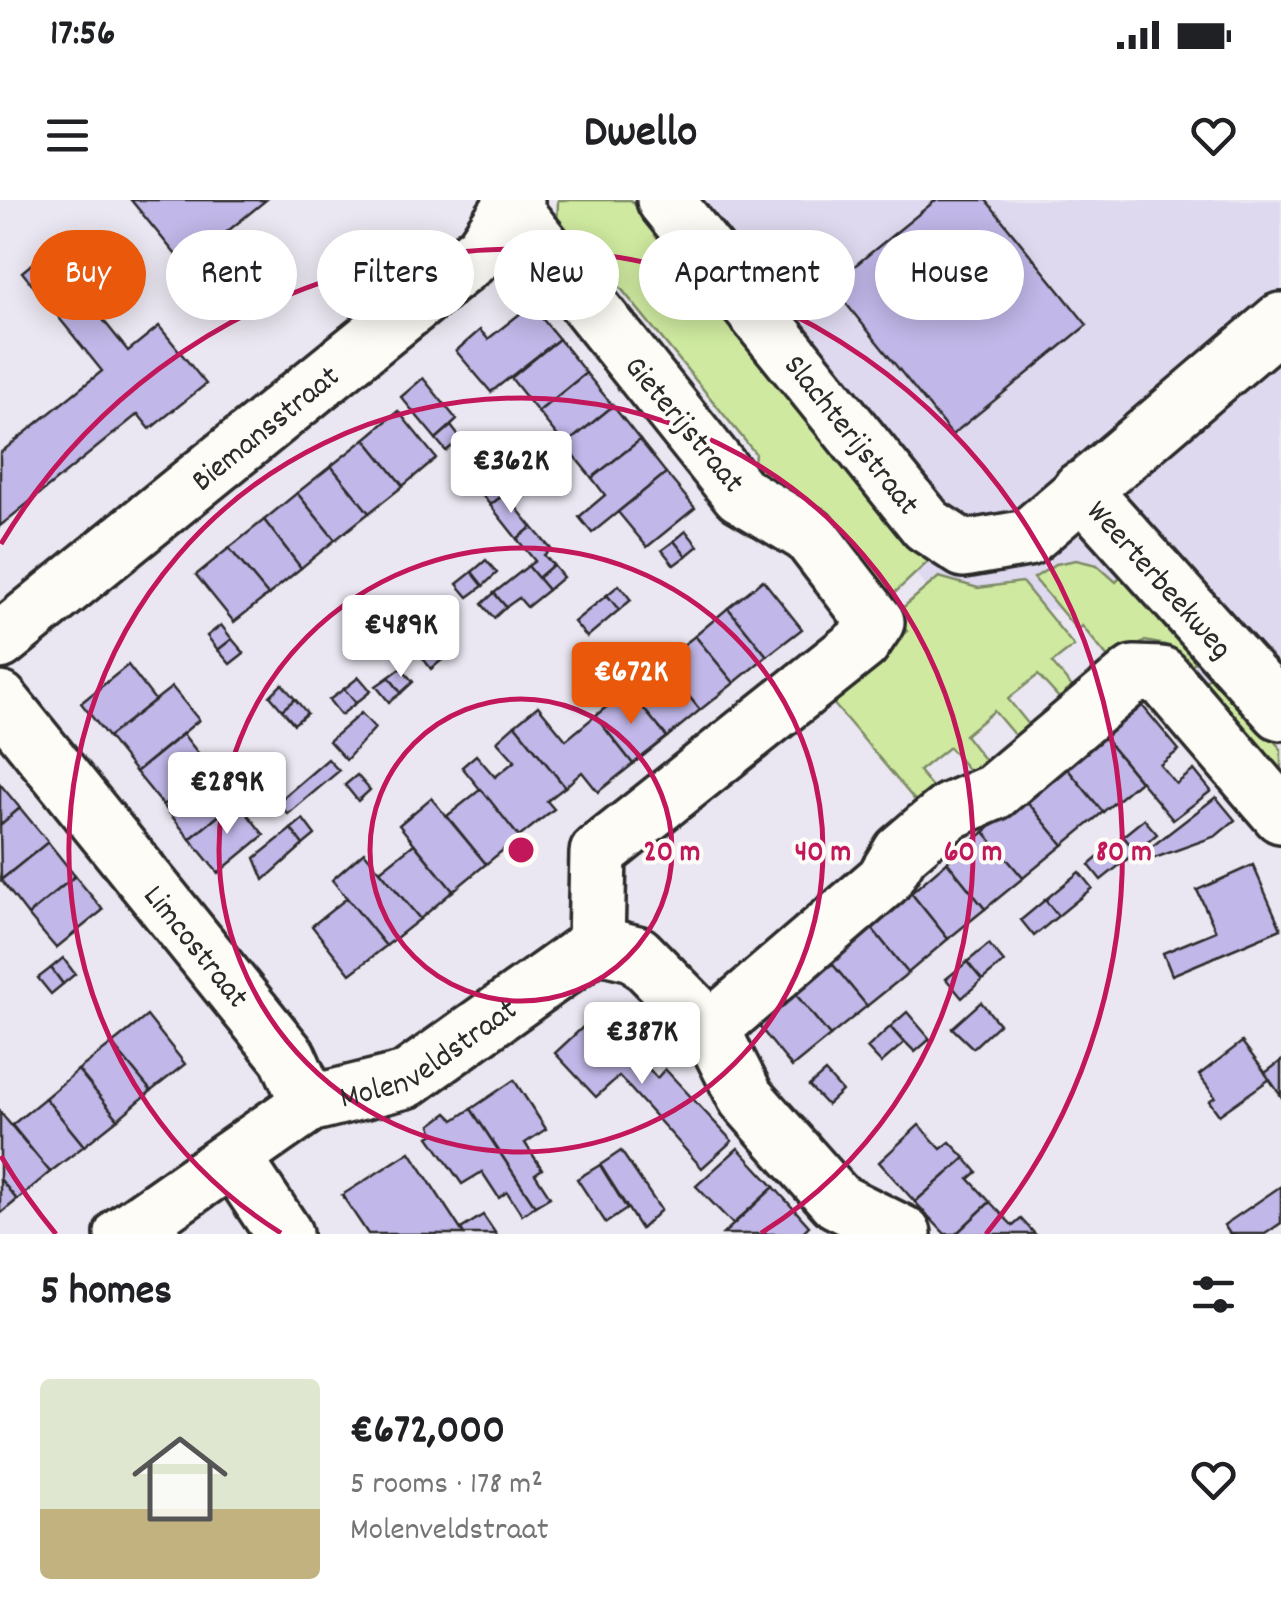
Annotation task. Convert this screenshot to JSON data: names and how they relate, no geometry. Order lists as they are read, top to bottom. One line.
{"streets":{"street":["Gieterijstraat","Biemansstraat","Slachterijstraat","Weerterbeekweg","Limcostraat","Molenveldstraat"]},"crossings":[["Gieterijstraat","Biemansstraat"],["Gieterijstraat","Molenveldstraat"],["Slachterijstraat","Weerterbeekweg"],["Limcostraat","Molenveldstraat"]],"page":{"status":"17:56","header":"Dwello","chip":["Buy","Rent","Filters","New","Apartment","House"],"price":["€362K","€489K","€672K","€289K","€387K"],"heading":"5 homes","list":[{"name":"€672,000","note":"5 rooms · 178 m² · Molenveldstraat"}]},"rings":["20 m","40 m","60 m","80 m"]}
